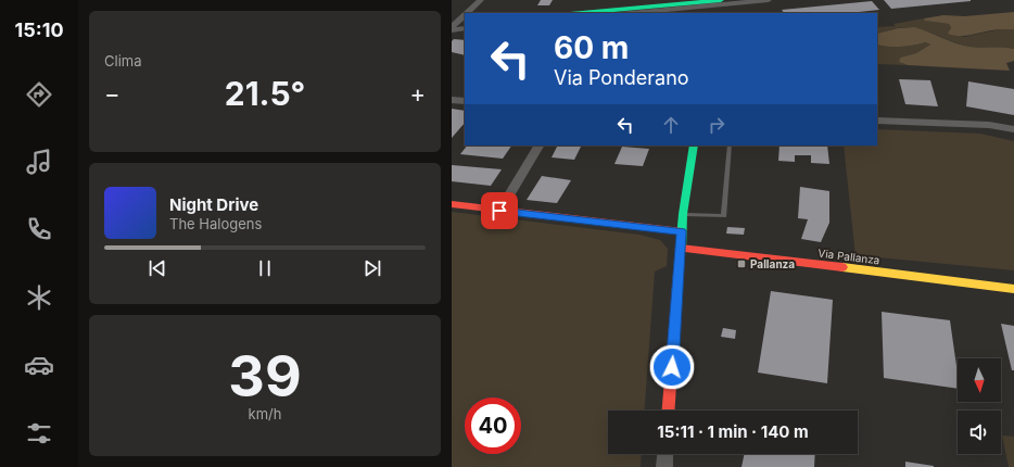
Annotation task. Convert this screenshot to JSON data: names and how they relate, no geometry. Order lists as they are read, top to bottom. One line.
{"streets":{"street":["Via Pallanza"]},"places":{"transit":["Pallanza"]},"north":"bottom","page":{"tabs":"15:10","tile":["Clima",["39","km/h"]],"turn":["60 m","Via Ponderano"],"heat":["−","21.5°","+"],"song":["Night Drive","The Halogens"],"limit":"40","trip":"15:11 · 1 min · 140 m"}}
